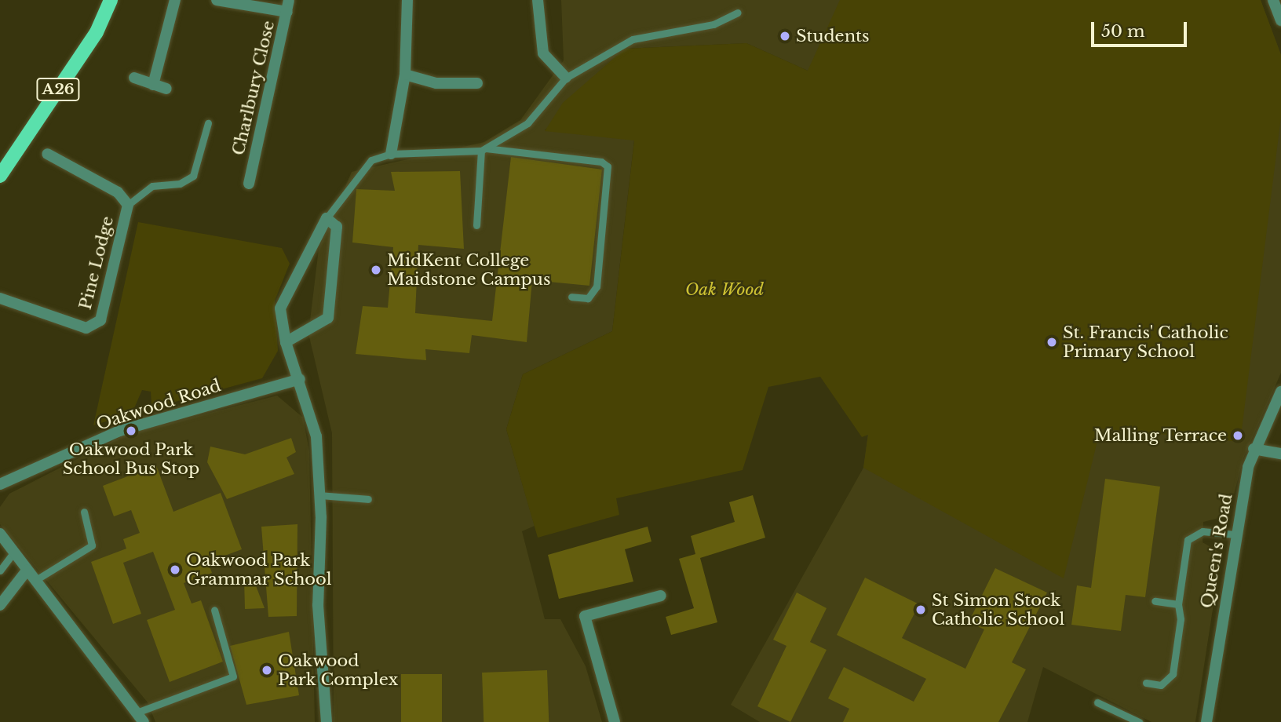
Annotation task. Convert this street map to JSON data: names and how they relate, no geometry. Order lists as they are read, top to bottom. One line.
{"streets":{"main road":["A26"],"street":["Charlbury Close","Pine Lodge","Oakwood Road","Queen's Road"]},"parks":["Oak Wood"],"places":["Students","MidKent College Maidstone Campus","St. Francis' Catholic Primary School","Oakwood Park School Bus Stop","Malling Terrace","Oakwood Park Grammar School","St Simon Stock Catholic School","Oakwood Park Complex"],"scale_bar":"50 m"}
